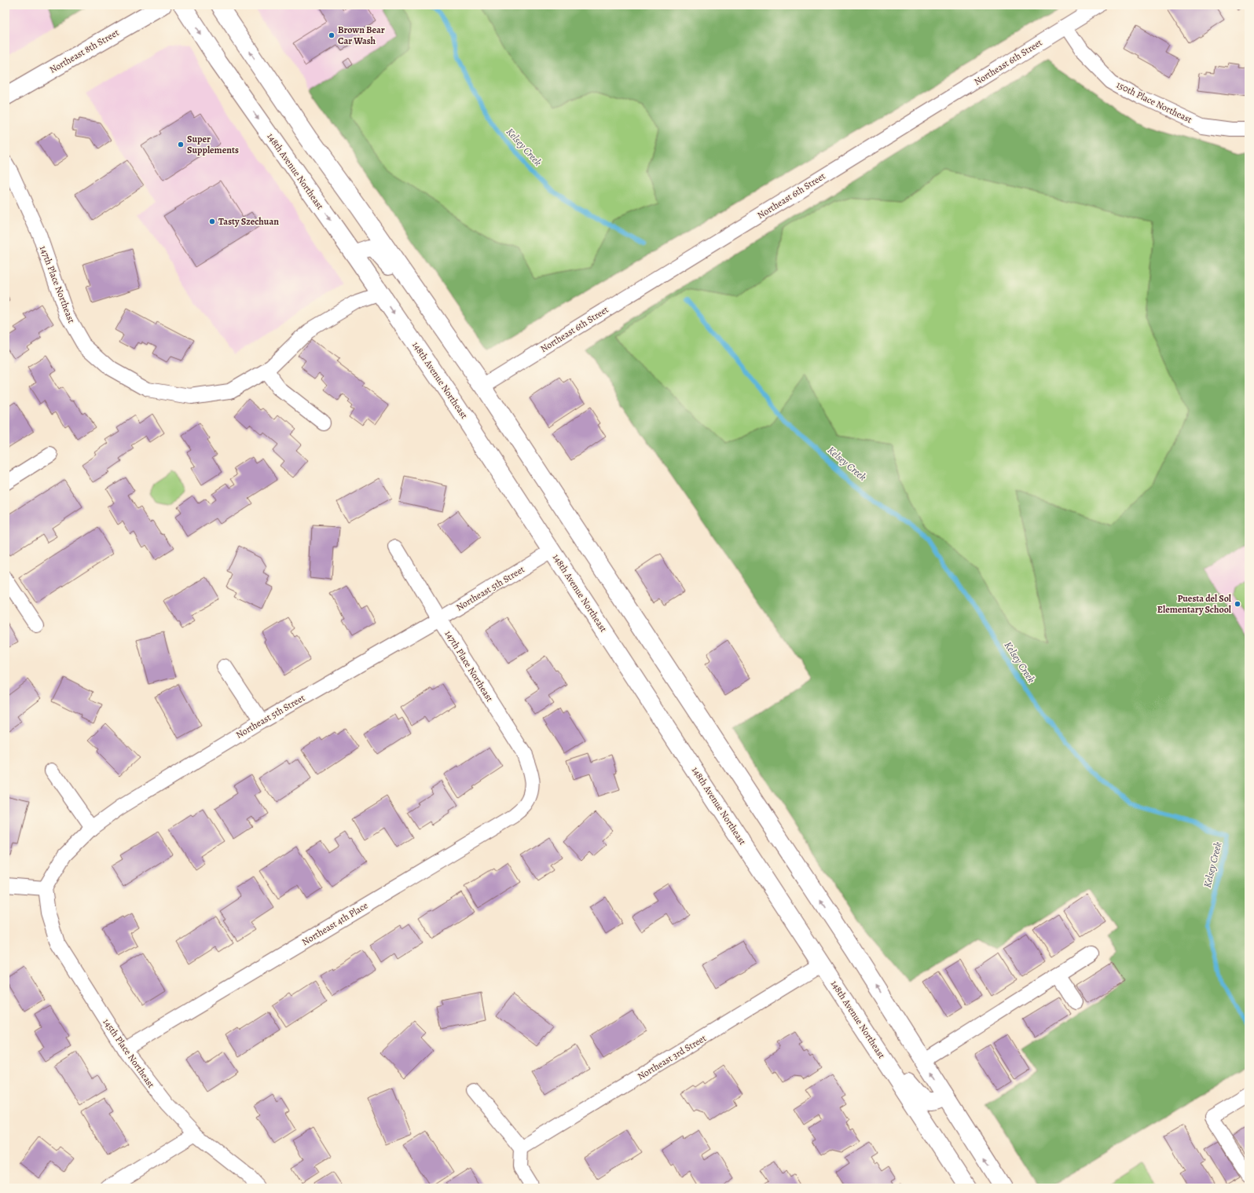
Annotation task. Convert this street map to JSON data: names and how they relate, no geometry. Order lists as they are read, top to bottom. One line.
{"streets":{"main road":["Northeast 8th Street","148th Avenue Northeast"],"street":["Northeast 6th Street","150th Place Northeast","147th Place Northeast","Northeast 5th Street","Northeast 4th Place","145th Place Northeast","Northeast 3rd Street"]},"crossings":[["Northeast 6th Street","150th Place Northeast"],["148th Avenue Northeast","Northeast 5th Street"],["148th Avenue Northeast","Northeast 3rd Street"],["147th Place Northeast","Northeast 5th Street"],["147th Place Northeast","Northeast 4th Place"],["Northeast 5th Street","145th Place Northeast"],["Northeast 4th Place","145th Place Northeast"]],"water":["Kelsey Creek"],"places":["Brown Bear Car Wash","Super Supplements","Tasty Szechuan","Puesta del Sol Elementary School"]}
